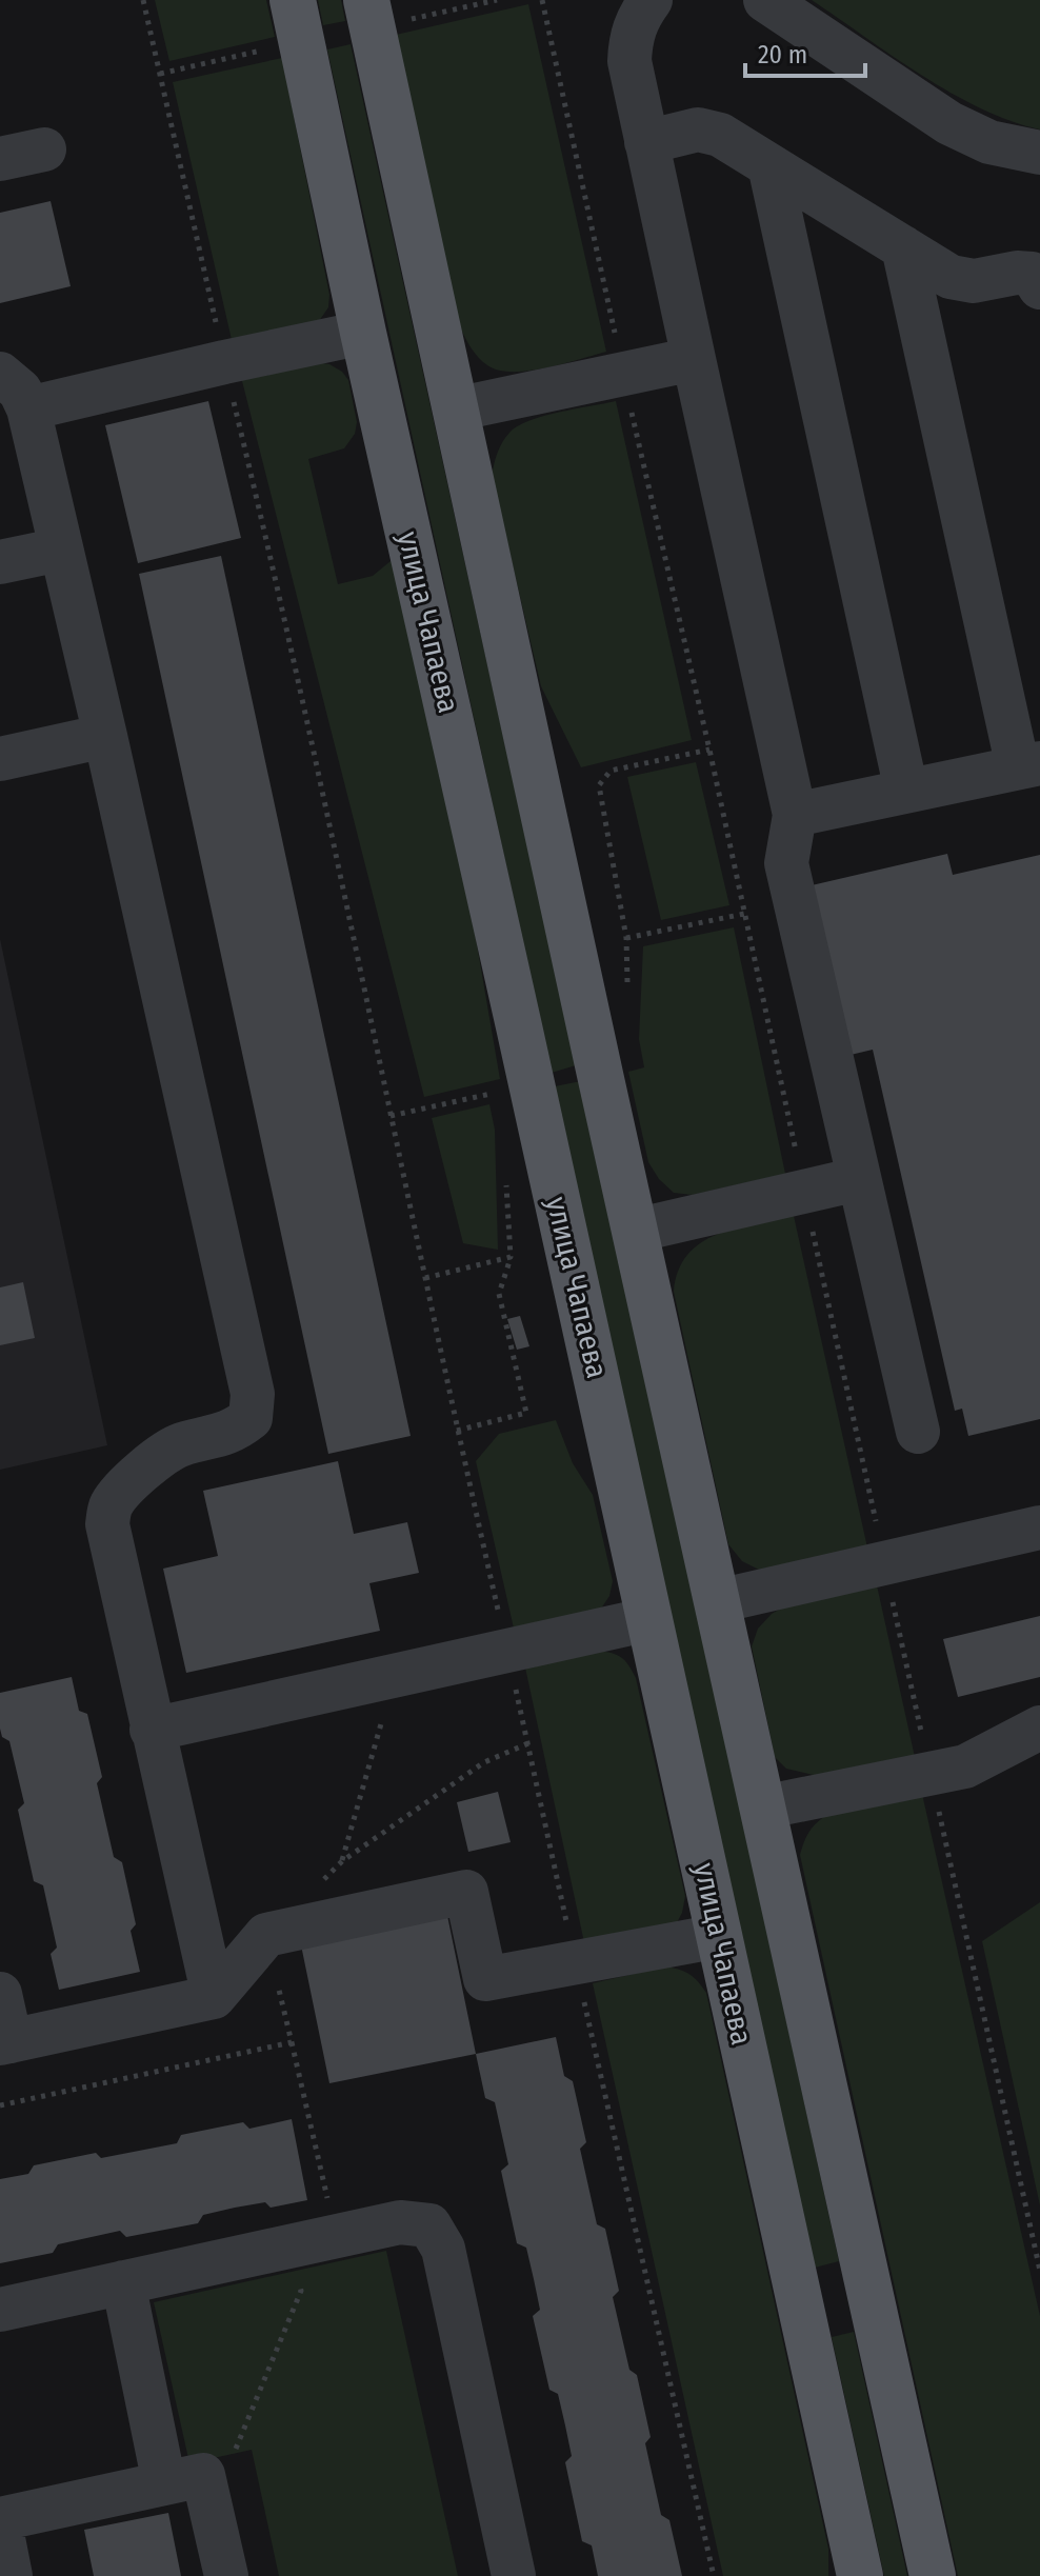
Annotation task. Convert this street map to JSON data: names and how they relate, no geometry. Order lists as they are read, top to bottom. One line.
{"streets":{"main road":["улица Чапаева"]},"scale_bar":"20 m"}
